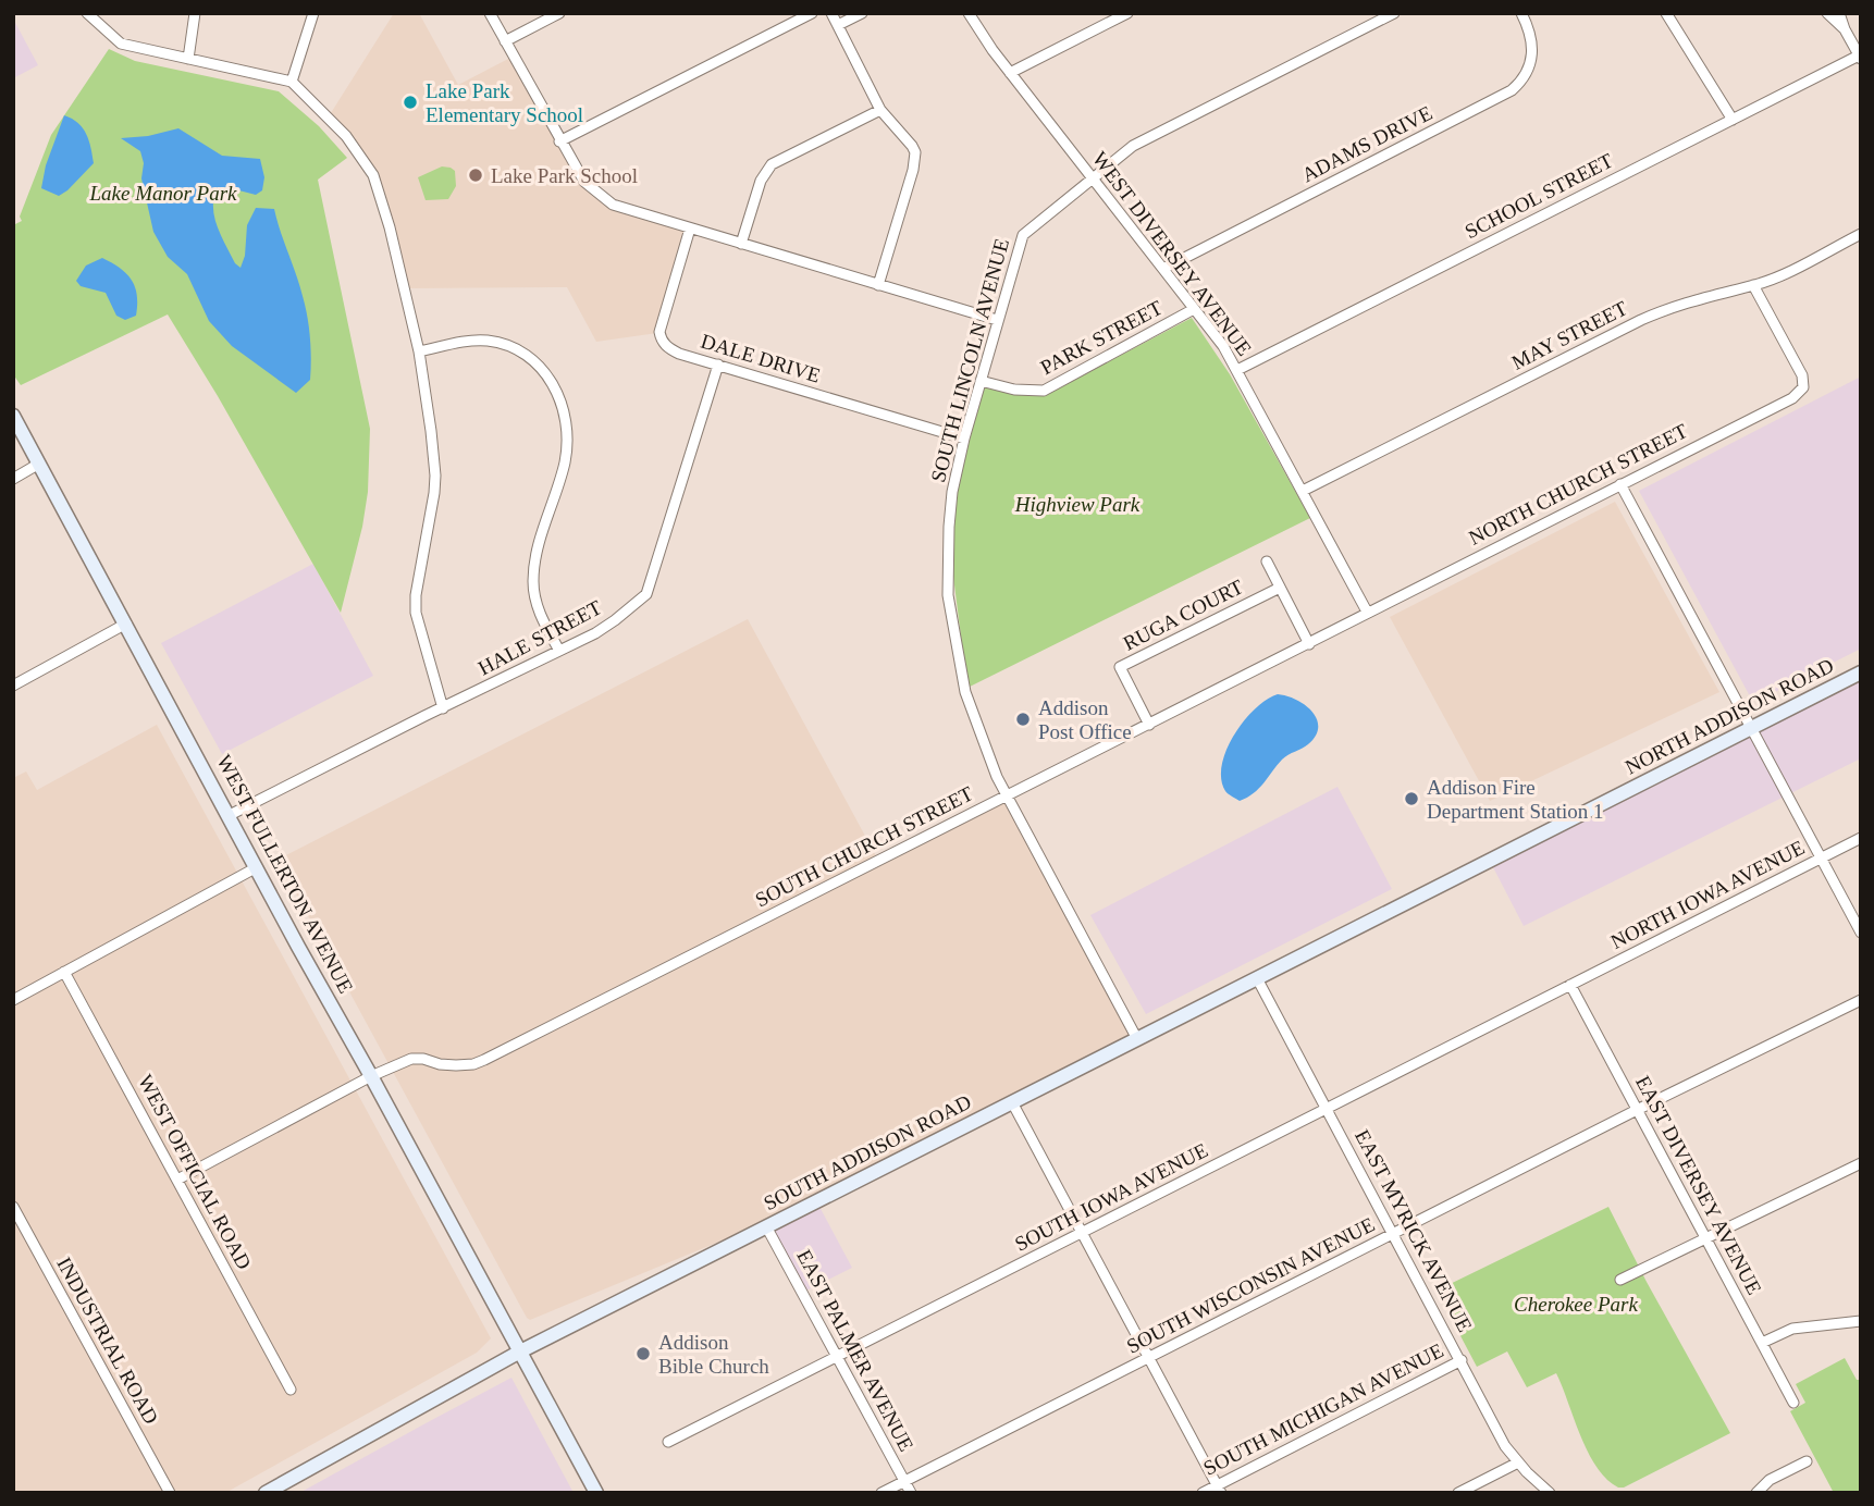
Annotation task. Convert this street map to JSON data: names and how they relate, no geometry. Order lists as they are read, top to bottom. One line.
{"streets":{"street":["ADAMS DRIVE","SCHOOL STREET","WEST DIVERSEY AVENUE","MAY STREET","PARK STREET","DALE DRIVE","SOUTH LINCOLN AVENUE","NORTH CHURCH STREET","RUGA COURT","HALE STREET","NORTH ADDISON ROAD","SOUTH CHURCH STREET","WEST FULLERTON AVENUE","NORTH IOWA AVENUE","SOUTH ADDISON ROAD","WEST OFFICIAL ROAD","EAST DIVERSEY AVENUE","SOUTH IOWA AVENUE","EAST MYRICK AVENUE","SOUTH WISCONSIN AVENUE","INDUSTRIAL ROAD","EAST PALMER AVENUE","SOUTH MICHIGAN AVENUE"]},"crossings":[["ADAMS DRIVE","WEST DIVERSEY AVENUE"],["SCHOOL STREET","WEST DIVERSEY AVENUE"],["WEST DIVERSEY AVENUE","MAY STREET"],["WEST DIVERSEY AVENUE","PARK STREET"],["WEST DIVERSEY AVENUE","SOUTH LINCOLN AVENUE"],["WEST DIVERSEY AVENUE","NORTH CHURCH STREET"],["WEST DIVERSEY AVENUE","SOUTH CHURCH STREET"],["MAY STREET","NORTH CHURCH STREET"],["PARK STREET","SOUTH LINCOLN AVENUE"],["DALE DRIVE","SOUTH LINCOLN AVENUE"],["DALE DRIVE","HALE STREET"],["SOUTH LINCOLN AVENUE","SOUTH CHURCH STREET"],["SOUTH LINCOLN AVENUE","SOUTH ADDISON ROAD"],["NORTH CHURCH STREET","SOUTH CHURCH STREET"],["RUGA COURT","SOUTH CHURCH STREET"],["HALE STREET","WEST FULLERTON AVENUE"],["NORTH ADDISON ROAD","SOUTH ADDISON ROAD"],["SOUTH CHURCH STREET","WEST FULLERTON AVENUE"],["SOUTH CHURCH STREET","WEST OFFICIAL ROAD"],["WEST FULLERTON AVENUE","SOUTH ADDISON ROAD"],["NORTH IOWA AVENUE","EAST DIVERSEY AVENUE"],["NORTH IOWA AVENUE","SOUTH IOWA AVENUE"],["SOUTH ADDISON ROAD","EAST MYRICK AVENUE"],["SOUTH ADDISON ROAD","EAST PALMER AVENUE"],["EAST DIVERSEY AVENUE","SOUTH IOWA AVENUE"],["EAST DIVERSEY AVENUE","SOUTH WISCONSIN AVENUE"],["SOUTH IOWA AVENUE","EAST MYRICK AVENUE"],["SOUTH IOWA AVENUE","EAST PALMER AVENUE"],["EAST MYRICK AVENUE","SOUTH WISCONSIN AVENUE"],["EAST MYRICK AVENUE","SOUTH MICHIGAN AVENUE"],["SOUTH WISCONSIN AVENUE","EAST PALMER AVENUE"]],"parks":["Lake Manor Park","Highview Park","Cherokee Park"],"places":["Lake Park Elementary School","Lake Park School","Addison Post Office","Addison Fire Department Station 1","Addison Bible Church"]}
